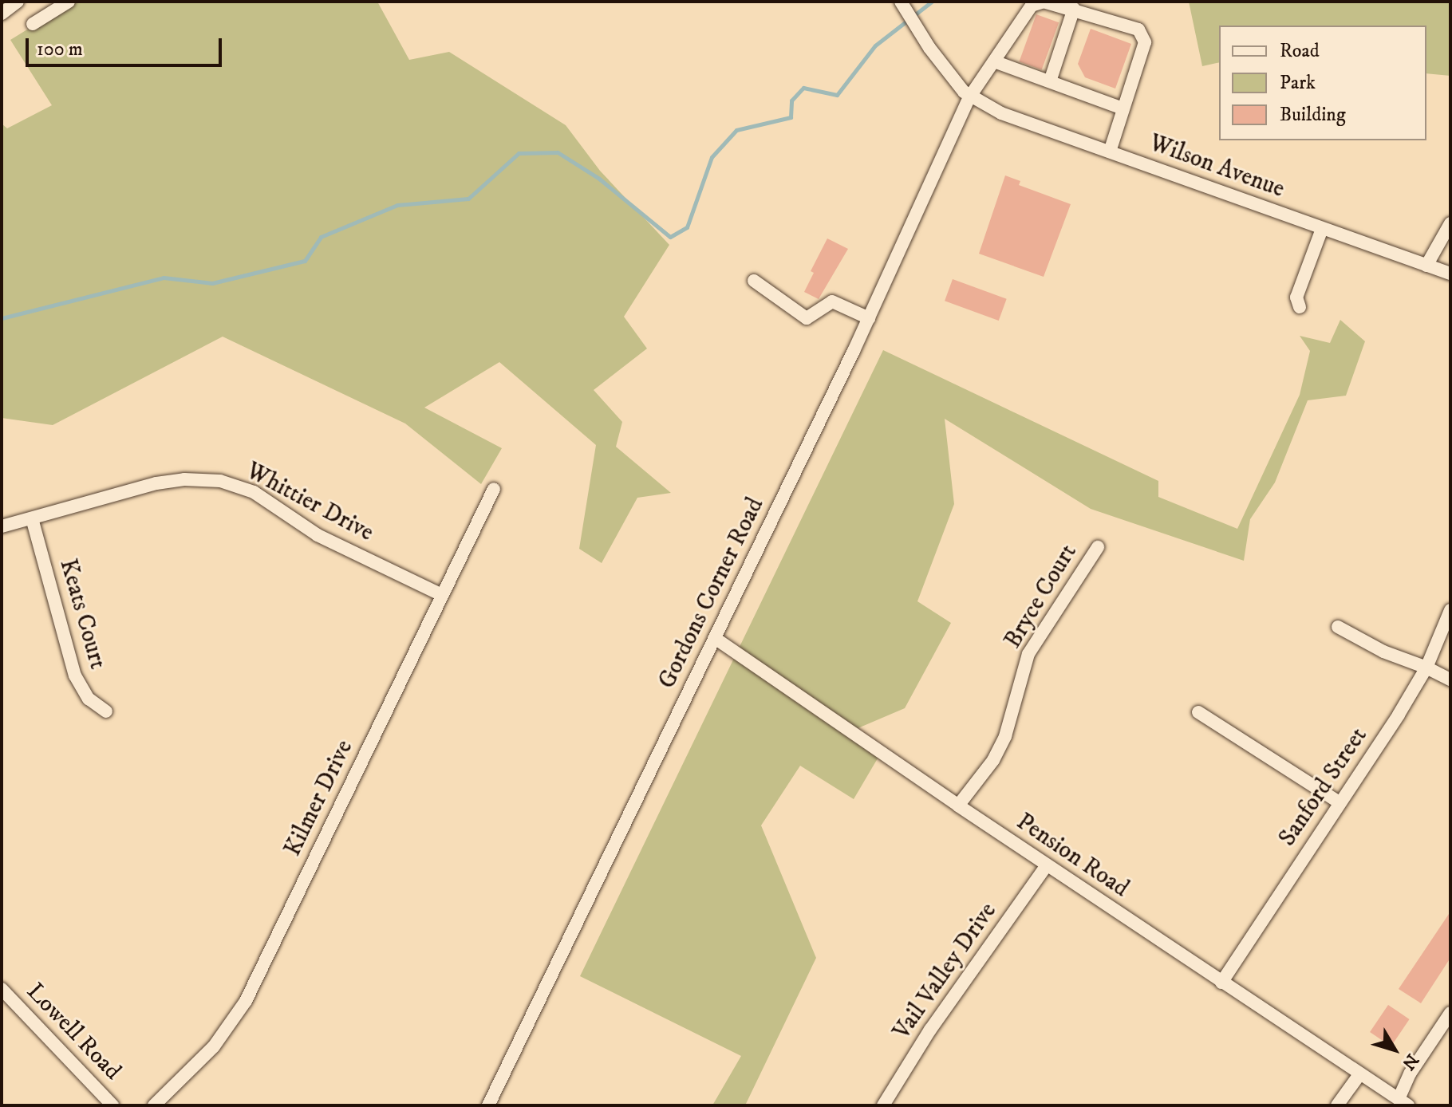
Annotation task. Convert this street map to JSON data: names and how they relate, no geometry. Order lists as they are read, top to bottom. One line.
{"streets":{"street":["Wilson Avenue","Whittier Drive","Gordons Corner Road","Bryce Court","Keats Court","Sanford Street","Kilmer Drive","Pension Road","Vail Valley Drive","Lowell Road"]},"crossings":[["Wilson Avenue","Gordons Corner Road"],["Whittier Drive","Keats Court"],["Whittier Drive","Kilmer Drive"],["Gordons Corner Road","Pension Road"],["Bryce Court","Pension Road"],["Sanford Street","Pension Road"],["Pension Road","Vail Valley Drive"]],"legend":["Road","Park","Building"],"scale_bar":"100 m","north":"bottom right"}
